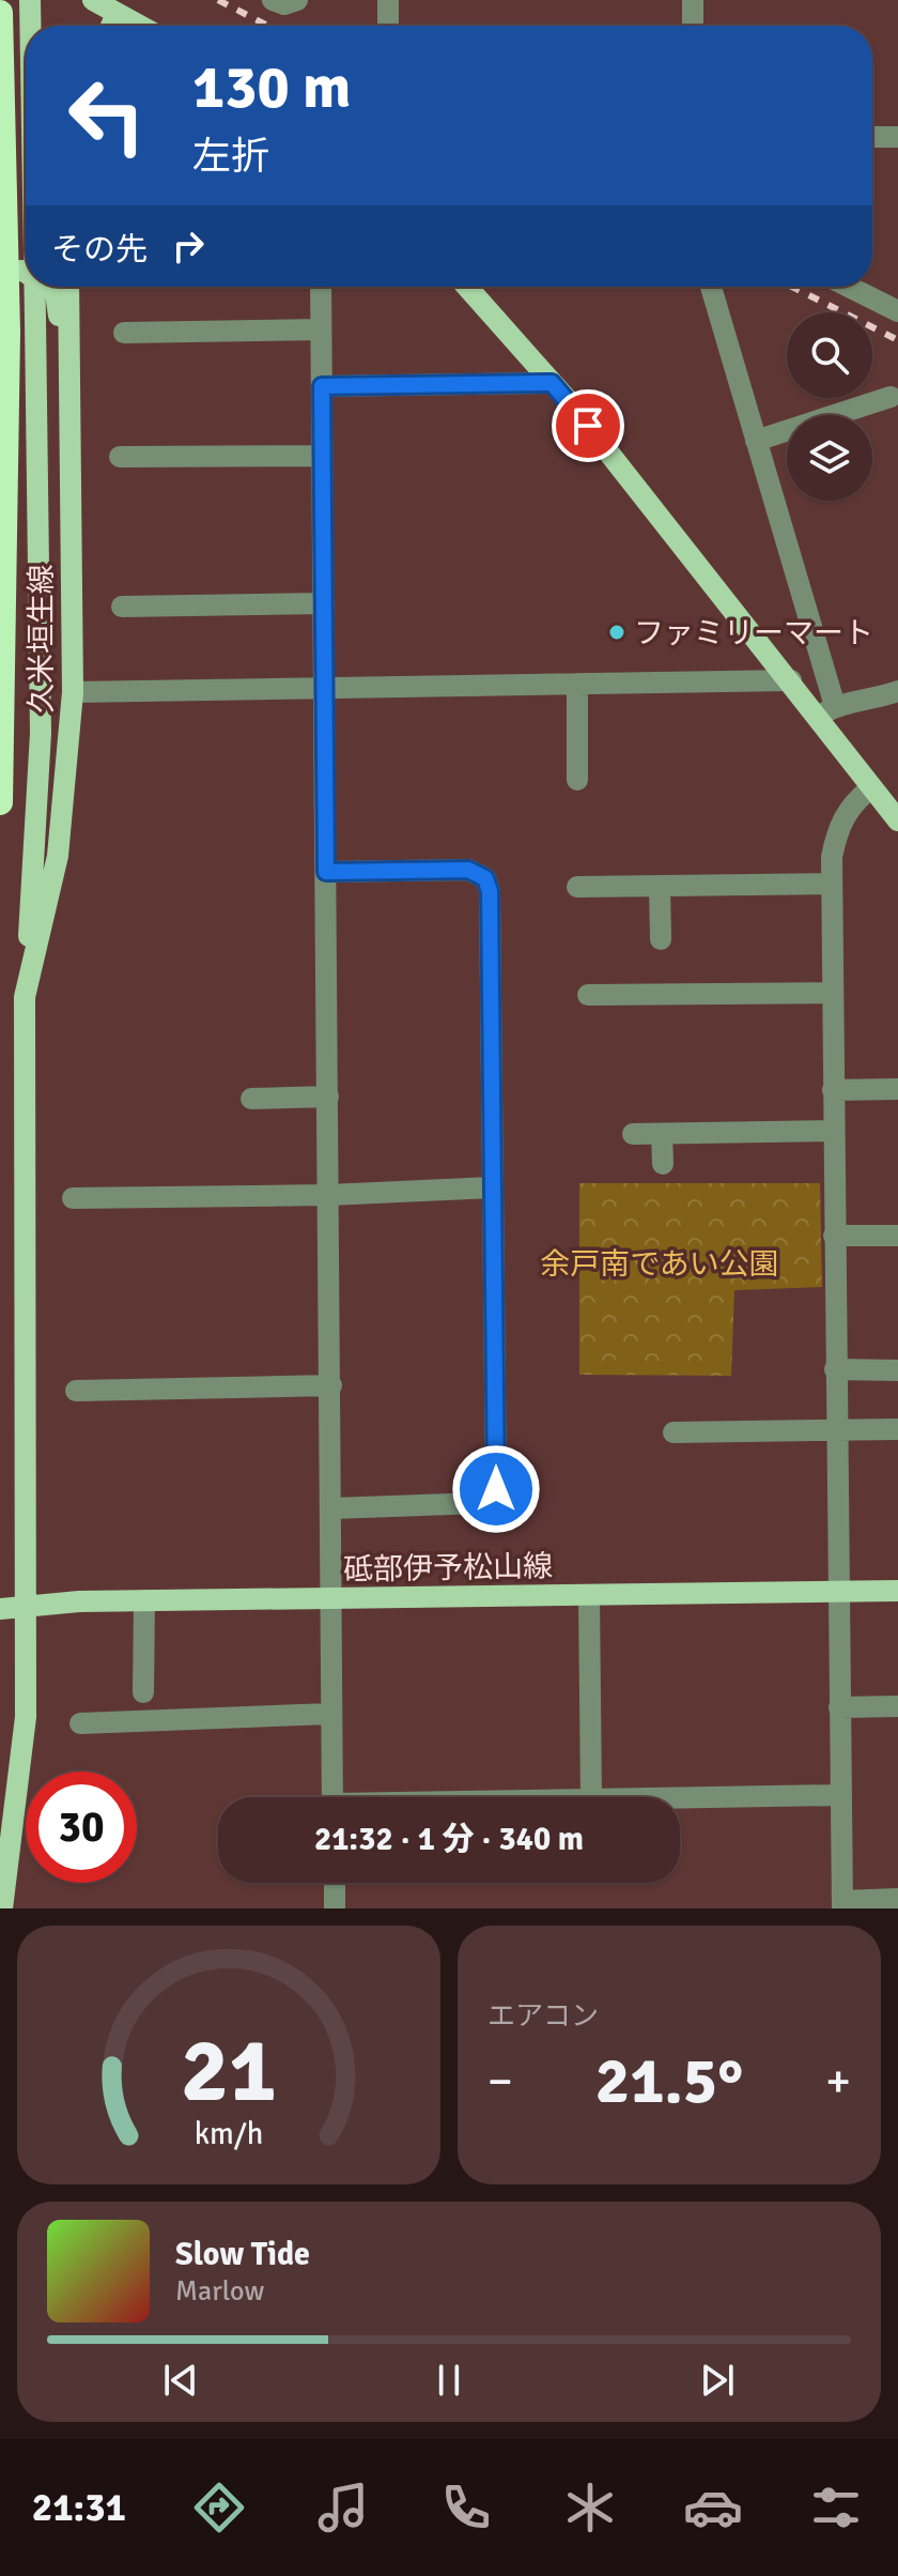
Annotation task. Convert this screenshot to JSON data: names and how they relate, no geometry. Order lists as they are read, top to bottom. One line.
{"streets":{"main road":["久米垣生線","砥部伊予松山線"]},"crossings":[["久米垣生線","砥部伊予松山線"]],"parks":["余戸南であい公園"],"places":["ファミリーマート"],"page":{"turn":["130 m","左折"],"then":"その先","limit":"30","trip":"21:32 · 1 分 · 340 m","tile":"エアコン","heat":["−","21.5°","+"],"song":["Slow Tide","Marlow"],"tabs":"21:31","gauge":["21","km/h"]}}
